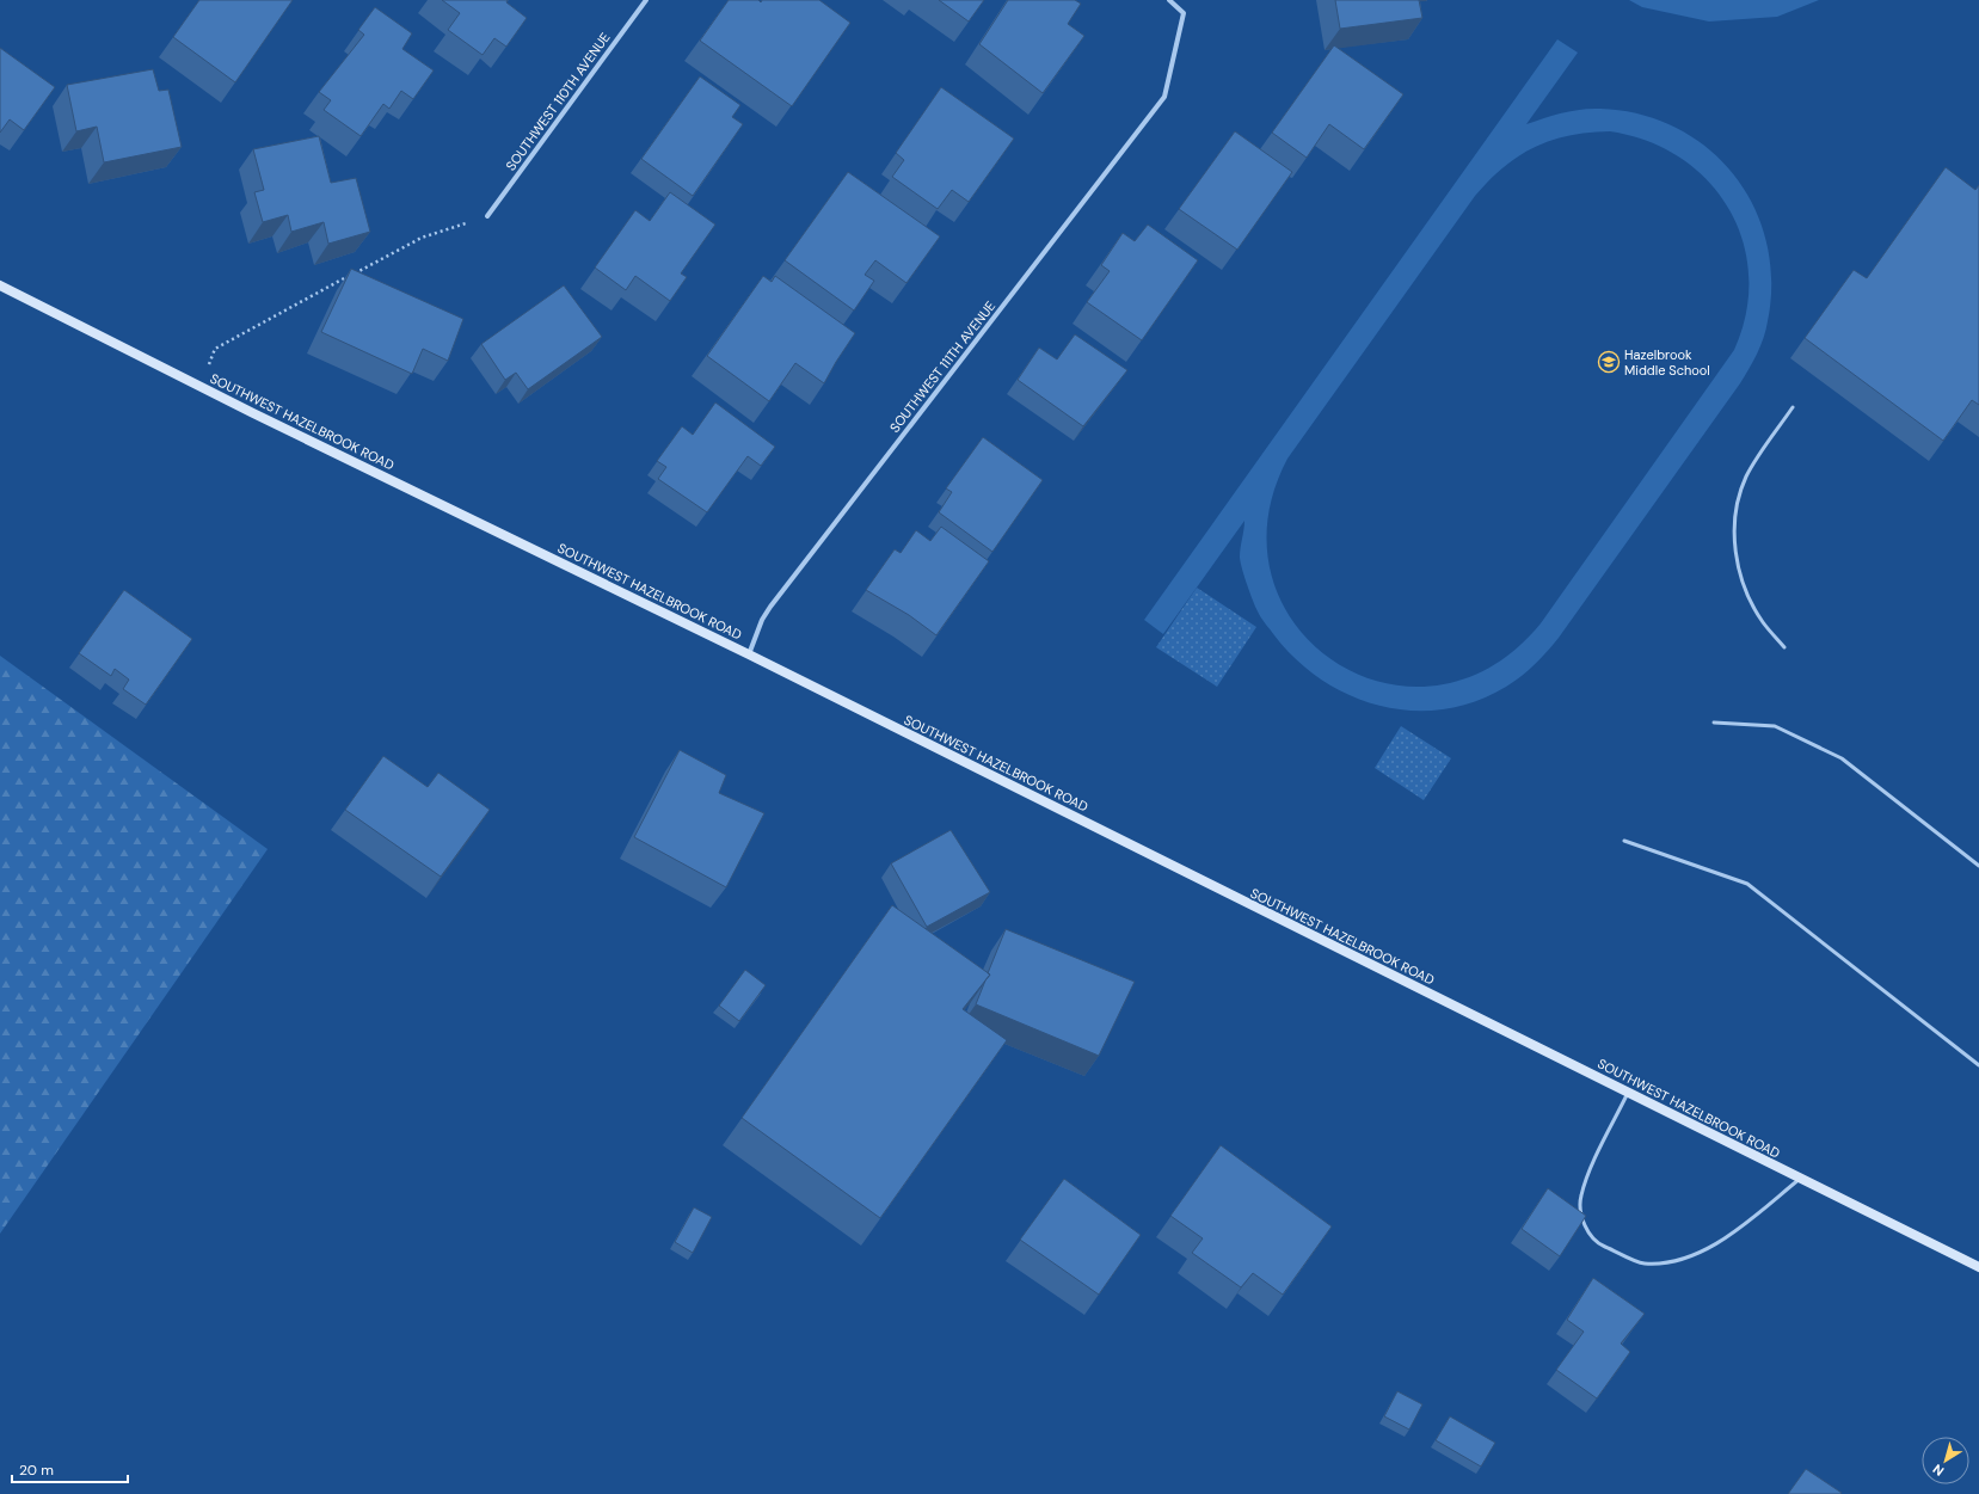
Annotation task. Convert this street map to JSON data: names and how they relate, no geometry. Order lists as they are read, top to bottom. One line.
{"streets":{"street":["SOUTHWEST 110TH AVENUE","SOUTHWEST 111TH AVENUE","SOUTHWEST HAZELBROOK ROAD"]},"crossings":[["SOUTHWEST 111TH AVENUE","SOUTHWEST HAZELBROOK ROAD"]],"places":{"school or university":["Hazelbrook Middle School"]},"scale_bar":"20 m","north":"bottom left"}
